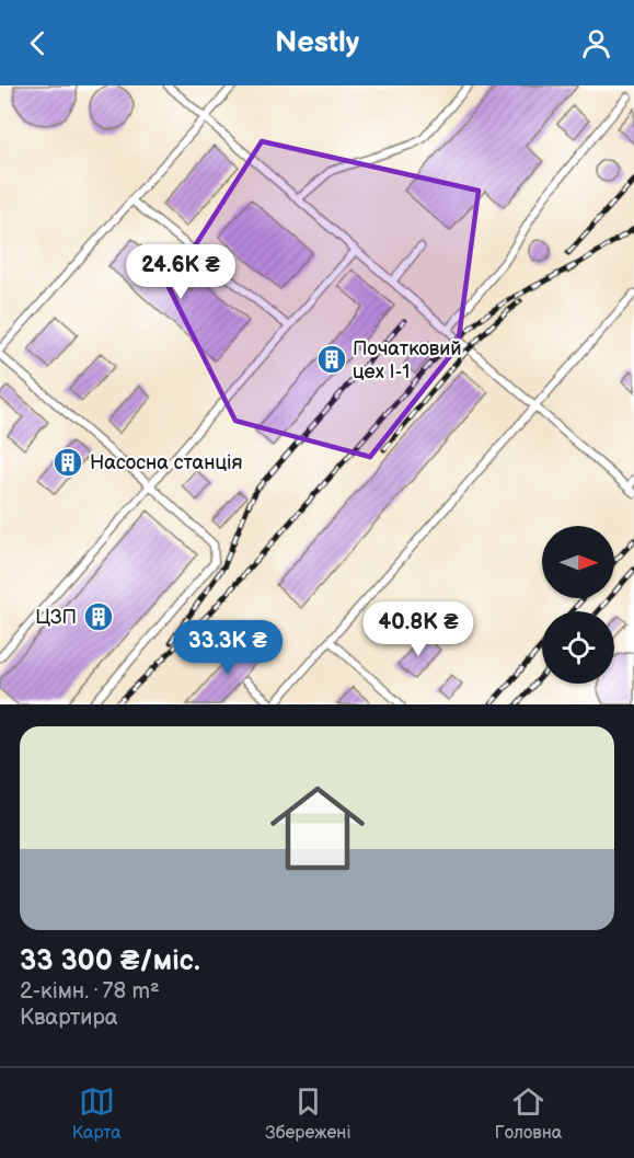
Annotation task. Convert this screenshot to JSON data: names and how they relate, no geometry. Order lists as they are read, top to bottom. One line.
{"places":{"building":["Початковий цех І-1","Насосна станція","ЦЗП"]},"north":"right","page":{"header":"Nestly","price":["24.6K ₴","40.8K ₴","33.3K ₴"],"list":[{"name":"33 300 ₴/міс.","note":"2-кімн. · 78 m² · Квартира"}],"tabs":["Карта","Збережені","Головна"]}}
